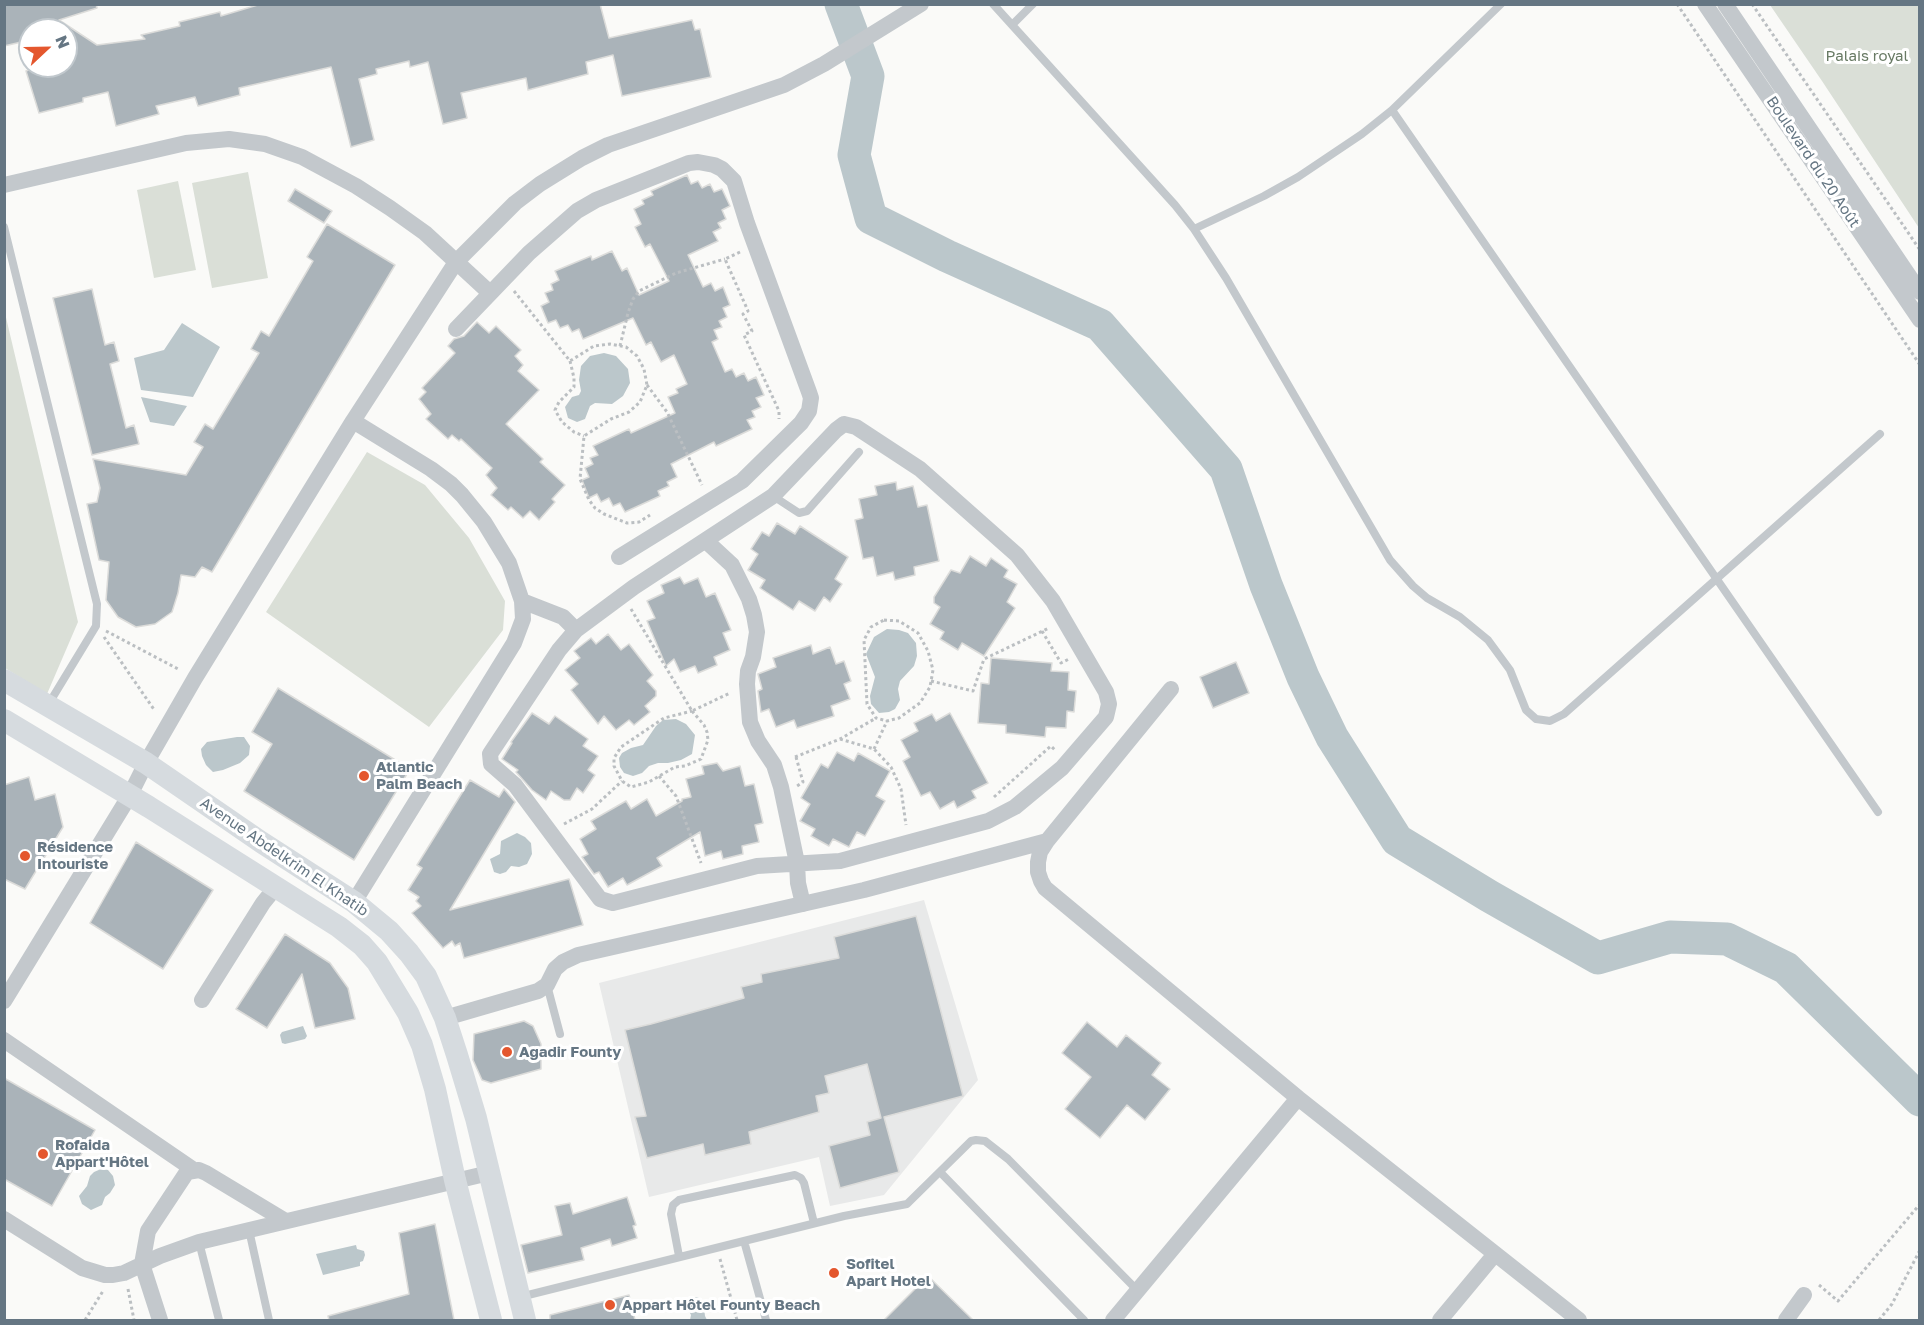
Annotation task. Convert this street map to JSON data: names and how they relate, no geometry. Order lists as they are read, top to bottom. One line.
{"streets":{"street":["Boulevard du 20 Août","Avenue Abdelkrim El Khatib"]},"parks":["Palais royal"],"places":["Atlantic Palm Beach","Résidence Intouriste","Agadir Founty","Rofaida Appart'Hôtel","Sofitel Apart Hotel","Appart Hôtel Founty Beach"],"north":"right"}
